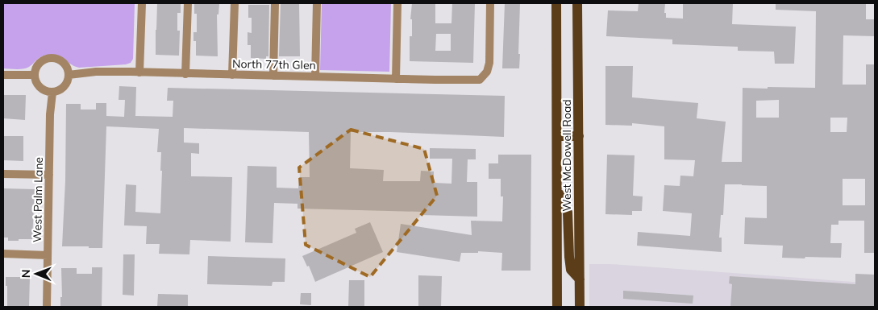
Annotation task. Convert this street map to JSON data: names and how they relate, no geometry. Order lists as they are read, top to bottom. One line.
{"streets":{"main road":["West McDowell Road"],"street":["North 77th Glen","West Palm Lane"]},"crossings":[["North 77th Glen","West Palm Lane"]],"north":"left"}
